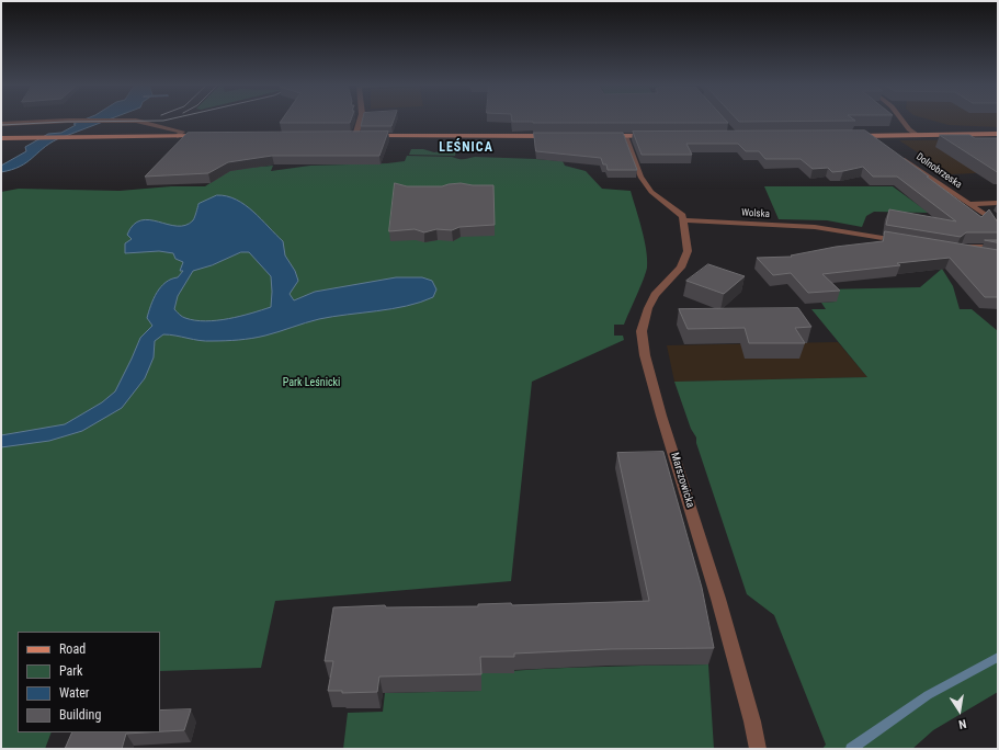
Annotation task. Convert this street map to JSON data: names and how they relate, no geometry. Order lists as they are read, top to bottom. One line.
{"streets":{"street":["Dolnobrzeska","Wolska","Marszowicka"]},"crossings":[["Wolska","Marszowicka"]],"districts":["LEŚNICA"],"parks":["Park Leśnicki"],"legend":["Road","Park","Water","Building"],"north":"bottom"}
